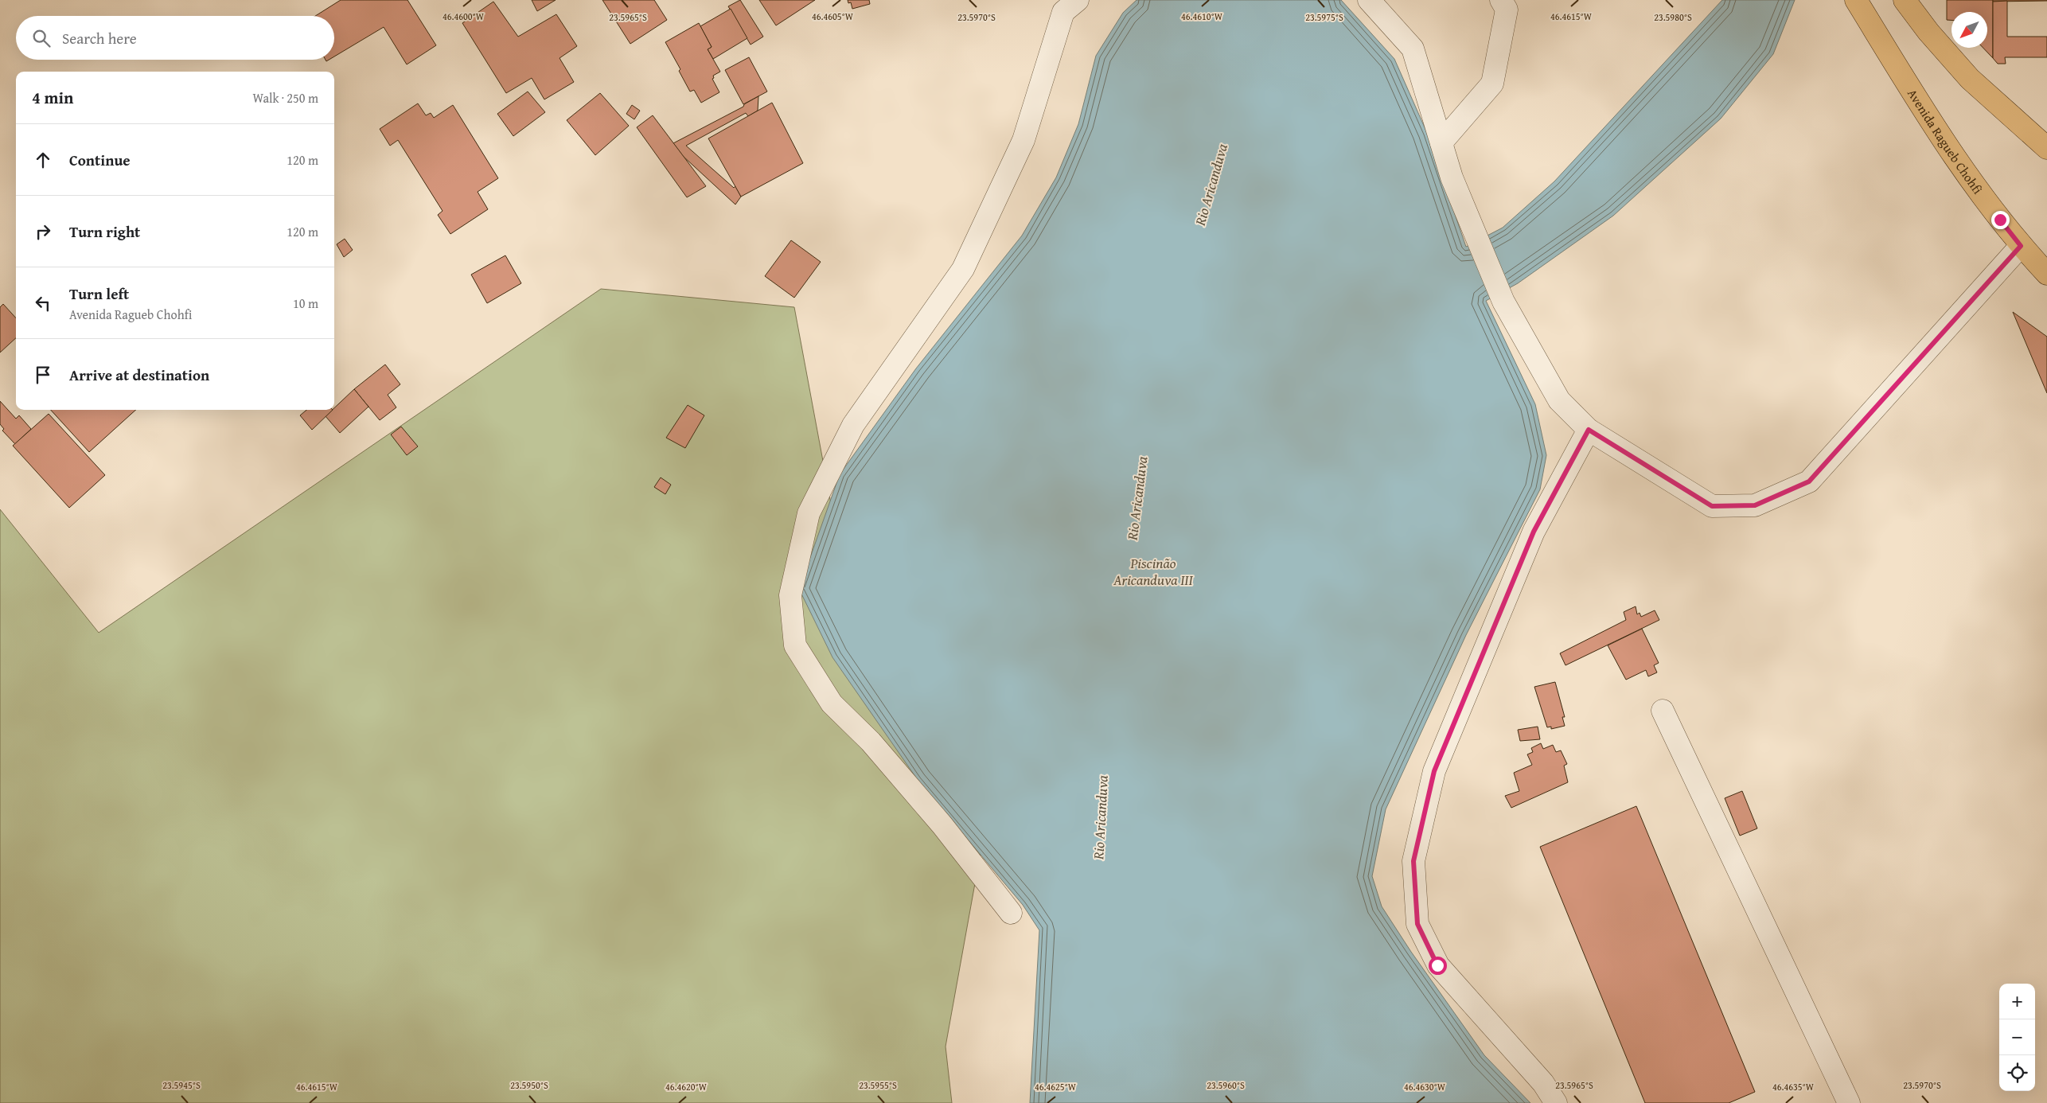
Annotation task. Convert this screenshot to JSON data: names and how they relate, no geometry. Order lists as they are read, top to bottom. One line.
{"streets":{"main road":["Avenida Ragueb Chohfi"]},"water":["Rio Aricanduva","Piscinão Aricanduva III"],"north":"bottom left","page":{"search":"Search here","heading":["4 min","Walk · 250 m"],"list":[["Continue","120 m"],["Turn right","120 m"],["Turn left","Avenida Ragueb Chohfi","10 m"],"Arrive at destination"],"map_buttons":["+","−"]},"coordinates":["46.4600°W","46.4605°W","46.4610°W","46.4615°W","23.5965°S","23.5970°S","23.5975°S","23.5980°S","23.5945°S","23.5950°S","23.5955°S","23.5960°S","46.4620°W","46.4625°W","46.4630°W","46.4635°W"]}
